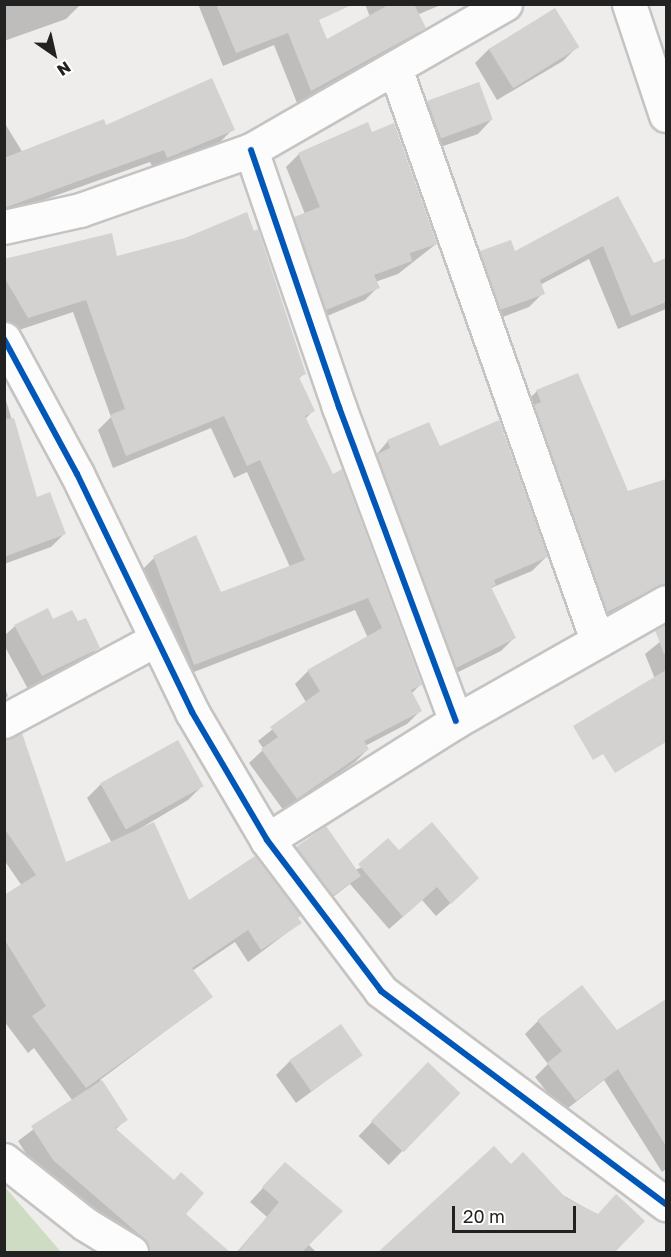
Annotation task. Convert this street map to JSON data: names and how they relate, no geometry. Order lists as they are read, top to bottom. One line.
{"scale_bar":"20 m","north":"bottom right"}
